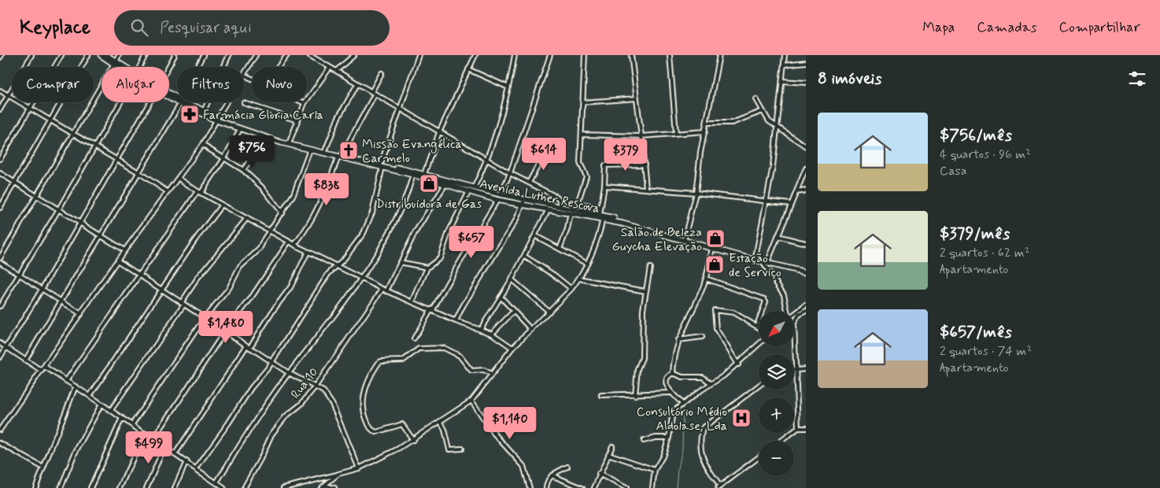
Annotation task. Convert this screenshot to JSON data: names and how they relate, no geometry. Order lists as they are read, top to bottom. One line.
{"streets":{"main road":["Avenida Luther Rescova"],"street":["Rua 10"]},"places":{"pharmacy":["Farmácia Gloria Carla"],"church":["Missão Evangélica Carmelo"],"shop":["Distribuidora de Gas","Salão de Beleza Guycha Elevação","Estação de Serviço"],"hospital":["Consultório Médio Aldolase, Lda"]},"north":"bottom left","page":{"header":"Keyplace","search":"Pesquisar aqui","nav":["Mapa","Camadas","Compartilhar"],"heading":"8 imóveis","chip":["Comprar","Alugar","Filtros","Novo"],"list":[{"name":"$756/mês","note":"4 quartos · 96 m² · Casa"},{"name":"$379/mês","note":"2 quartos · 62 m² · Apartamento"},{"name":"$657/mês","note":"2 quartos · 74 m² · Apartamento"}],"price":["$756","$614","$379","$838","$657","$1,480","$1,140","$499"],"map_buttons":["+","−"]}}
